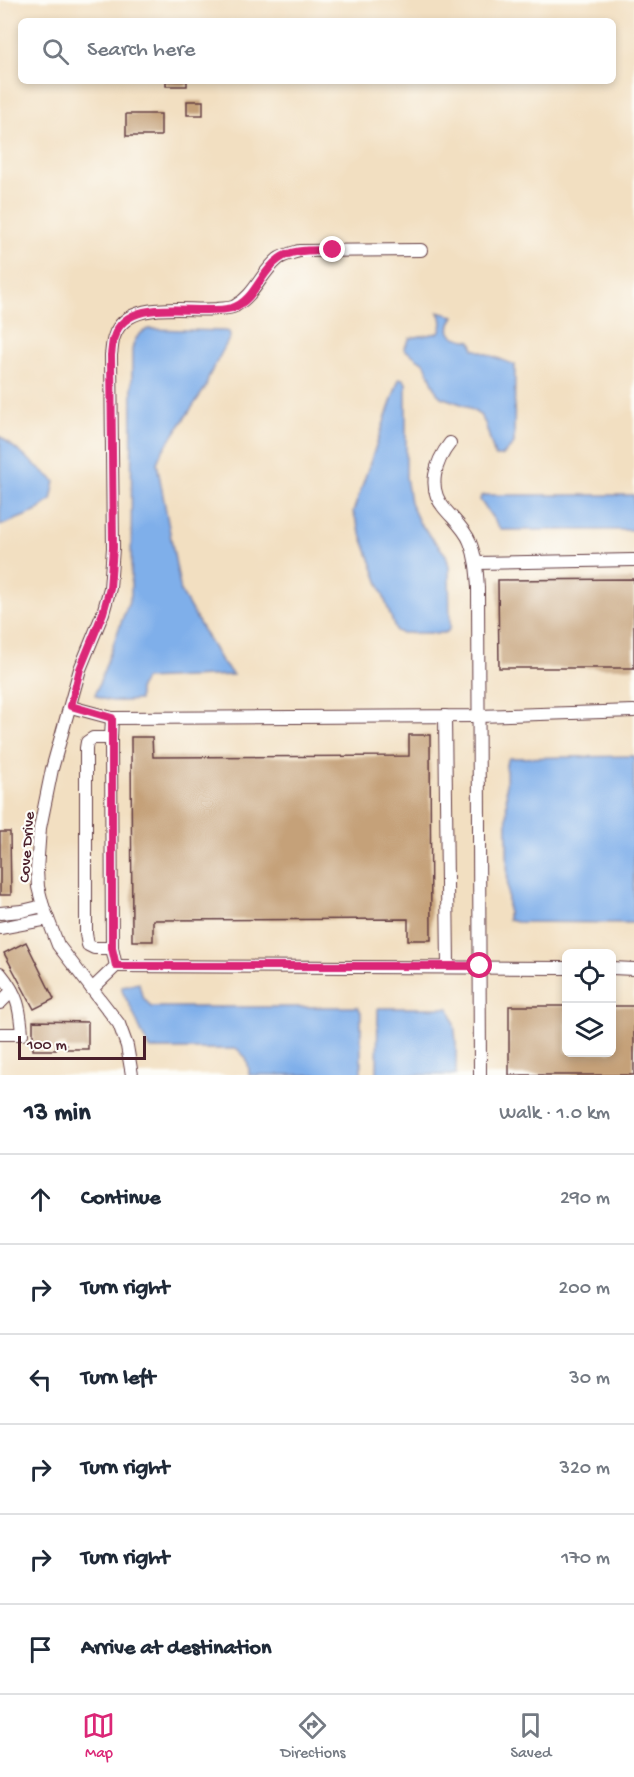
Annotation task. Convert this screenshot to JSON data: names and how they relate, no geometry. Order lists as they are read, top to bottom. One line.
{"streets":{"street":["Cove Drive"]},"scale_bar":"100 m","page":{"search":"Search here","scale":"100 m","heading":["13 min","Walk · 1.0 km"],"list":[["Continue","290 m"],["Turn right","200 m"],["Turn left","30 m"],["Turn right","320 m"],["Turn right","170 m"],"Arrive at destination"],"nav":["Map","Directions","Saved"]}}
